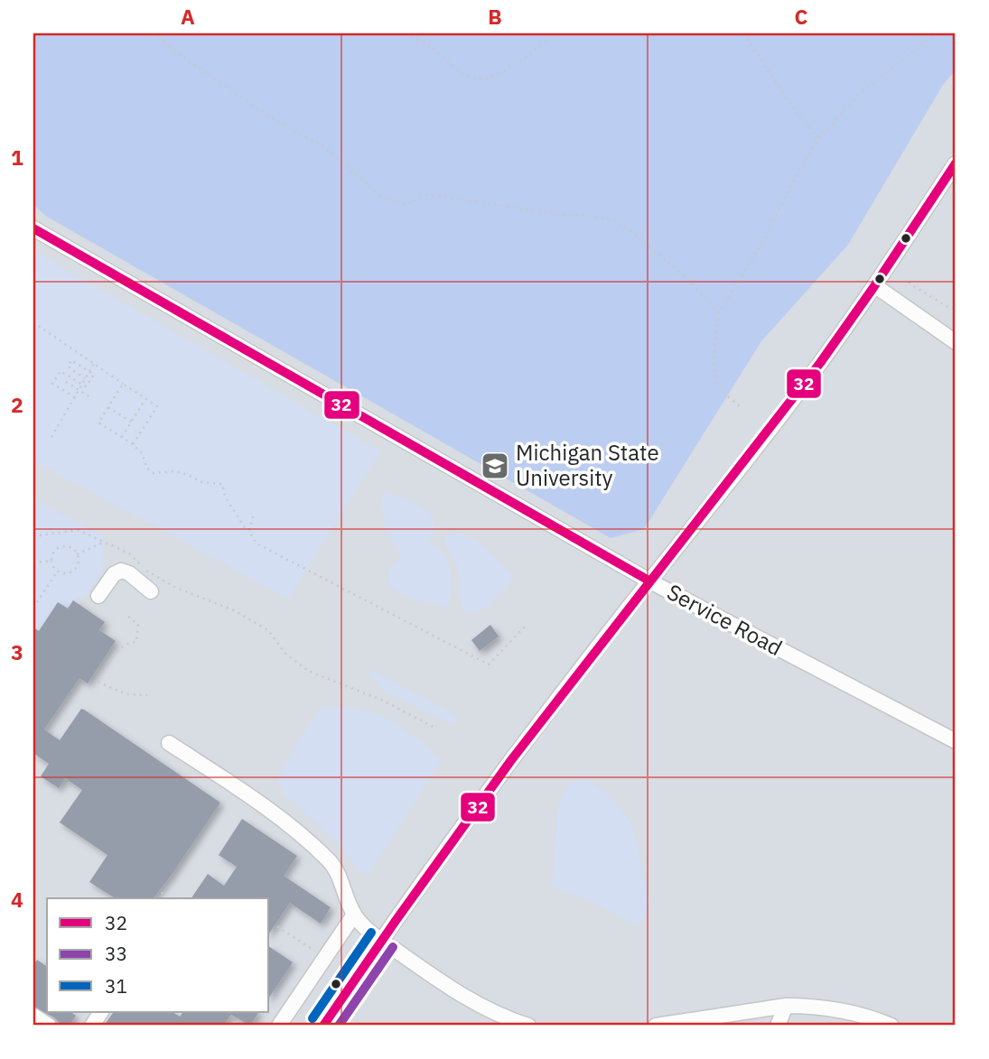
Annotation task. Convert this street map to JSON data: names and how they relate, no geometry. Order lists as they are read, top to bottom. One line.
{"streets":{"street":["Service Road"]},"places":{"school or university":["Michigan State University"]},"lines":["transit line 32","transit line 31","transit line 33"],"legend":["32","33","31"],"grid":{"columns":["A","B","C"],"rows":["1","2","3","4"]}}
